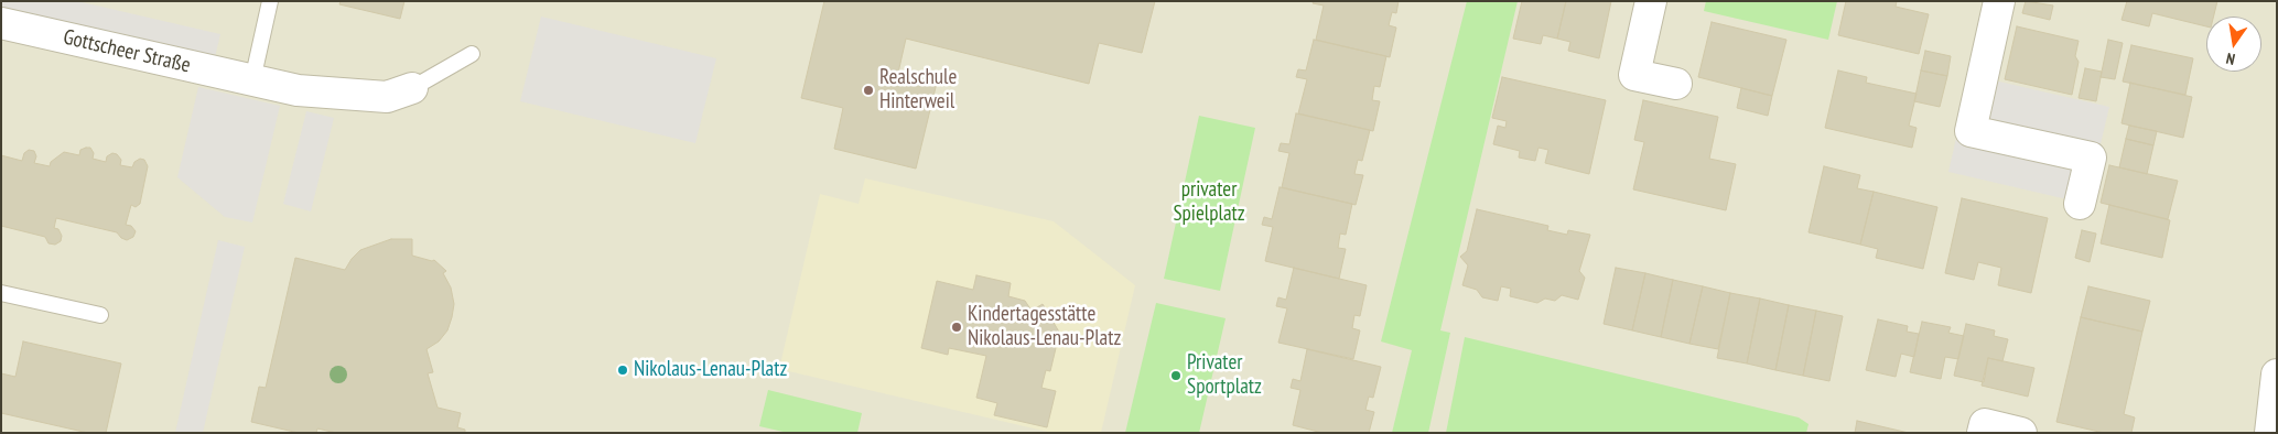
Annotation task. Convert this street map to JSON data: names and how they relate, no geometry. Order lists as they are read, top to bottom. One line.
{"streets":{"street":["Gottscheer Straße"]},"parks":["privater Spielplatz"],"places":["Realschule Hinterweil","Kindertagesstätte Nikolaus-Lenau-Platz","Nikolaus-Lenau-Platz","Privater Sportplatz"],"north":"bottom"}
